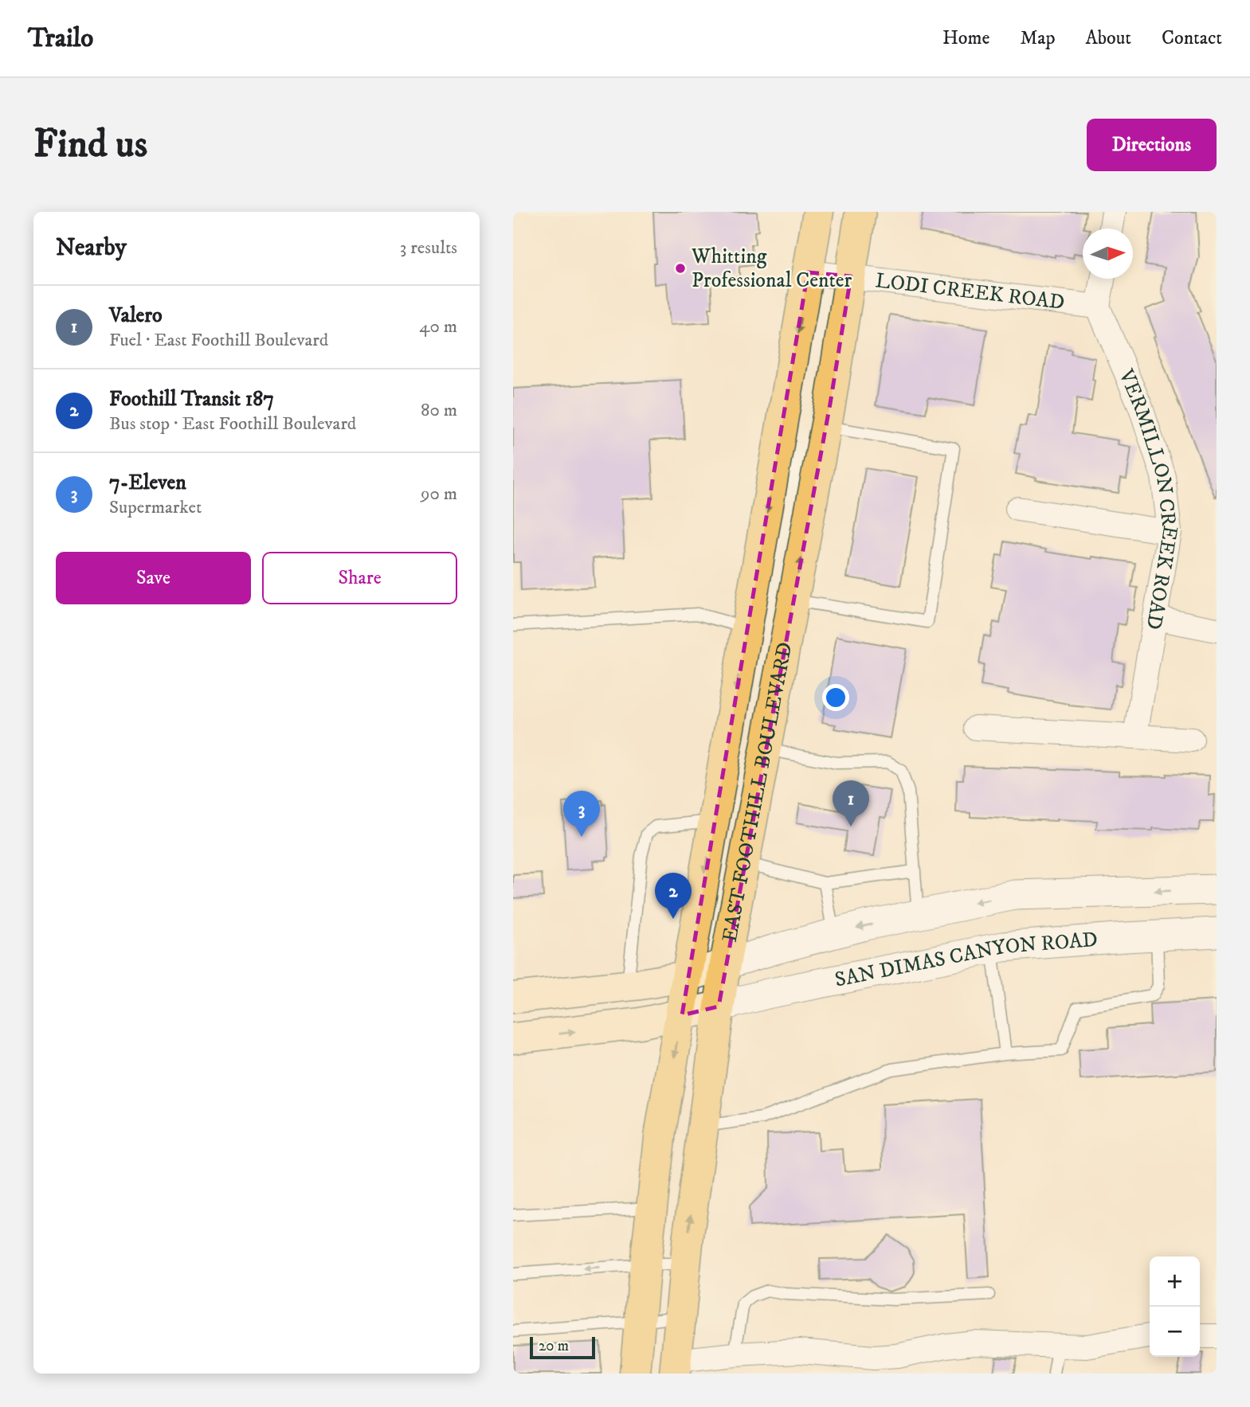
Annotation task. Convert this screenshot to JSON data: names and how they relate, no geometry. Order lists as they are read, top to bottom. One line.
{"streets":{"main road":["EAST FOOTHILL BOULEVARD"],"street":["LODI CREEK ROAD","VERMILLON CREEK ROAD","SAN DIMAS CANYON ROAD"]},"crossings":[["LODI CREEK ROAD","VERMILLON CREEK ROAD"],["LODI CREEK ROAD","EAST FOOTHILL BOULEVARD"],["EAST FOOTHILL BOULEVARD","SAN DIMAS CANYON ROAD"]],"places":["Whitting Professional Center"],"scale_bar":"20 m","north":"right","page":{"header":"Trailo","nav":["Home","Map","About","Contact"],"buttons":["Directions",["Save","Share"]],"title":"Find us","heading":["Nearby","3 results"],"list":[{"mark":"1","name":"Valero","note":"Fuel · East Foothill Boulevard","value":"40 m"},{"mark":"2","name":"Foothill Transit 187","note":"Bus stop · East Foothill Boulevard","value":"80 m"},{"mark":"3","name":"7-Eleven","note":"Supermarket","value":"90 m"}],"pins":["1","3","2"],"map_buttons":["+","−"],"scale":"20 m"}}
